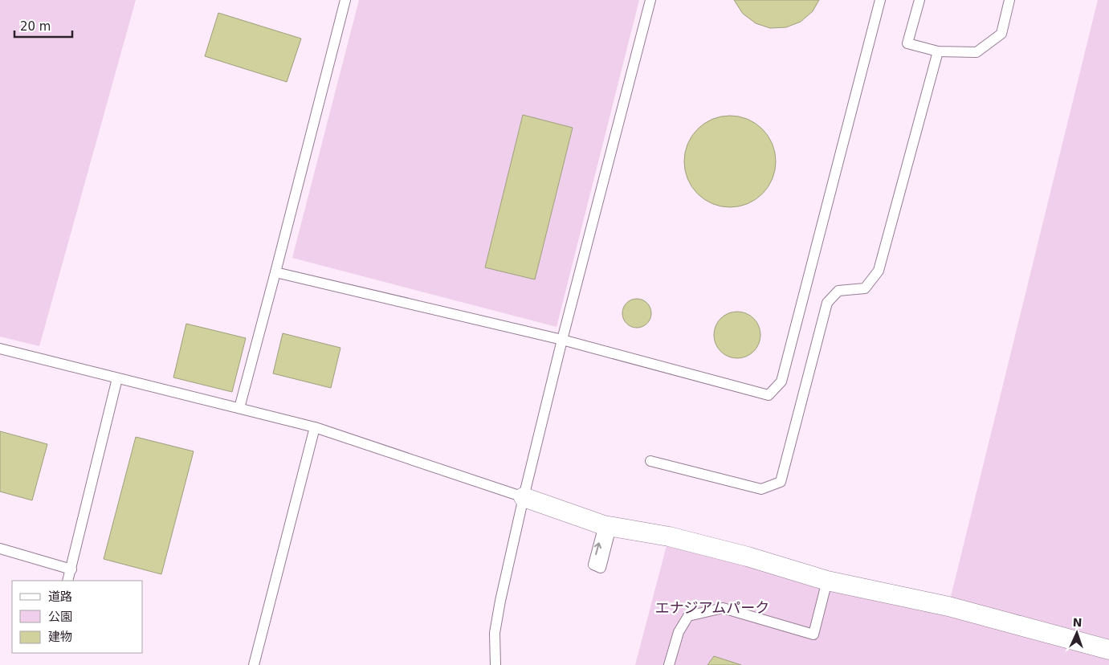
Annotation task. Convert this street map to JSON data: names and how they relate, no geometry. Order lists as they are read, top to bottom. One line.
{"parks":["エナジアムパーク"],"legend":["道路","公園","建物"],"scale_bar":"20 m","north":"top"}
